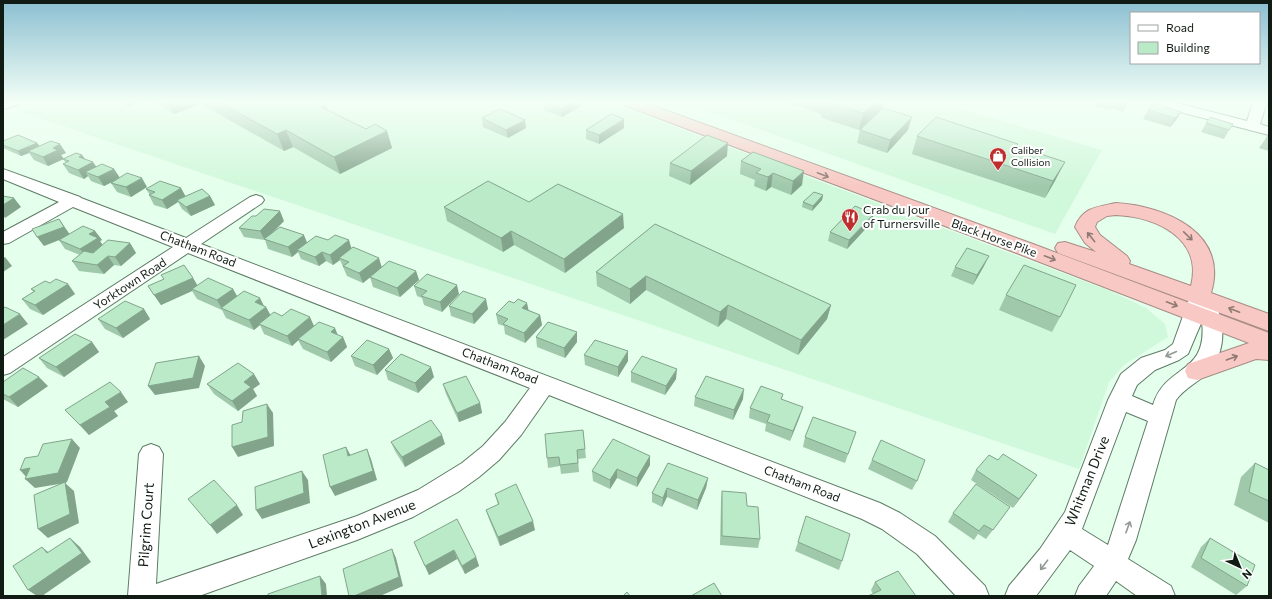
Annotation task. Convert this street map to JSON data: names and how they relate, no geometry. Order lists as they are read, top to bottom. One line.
{"streets":{"highway":["Black Horse Pike"],"street":["Chatham Road","Yorktown Road","Whitman Drive","Lexington Avenue","Pilgrim Court"]},"crossings":[["Black Horse Pike","Whitman Drive"],["Chatham Road","Yorktown Road"],["Chatham Road","Lexington Avenue"]],"places":{"shop":["Caliber Collision"],"restaurant":["Crab du Jour of Turnersville"]},"legend":["Road","Building"],"north":"bottom right"}
